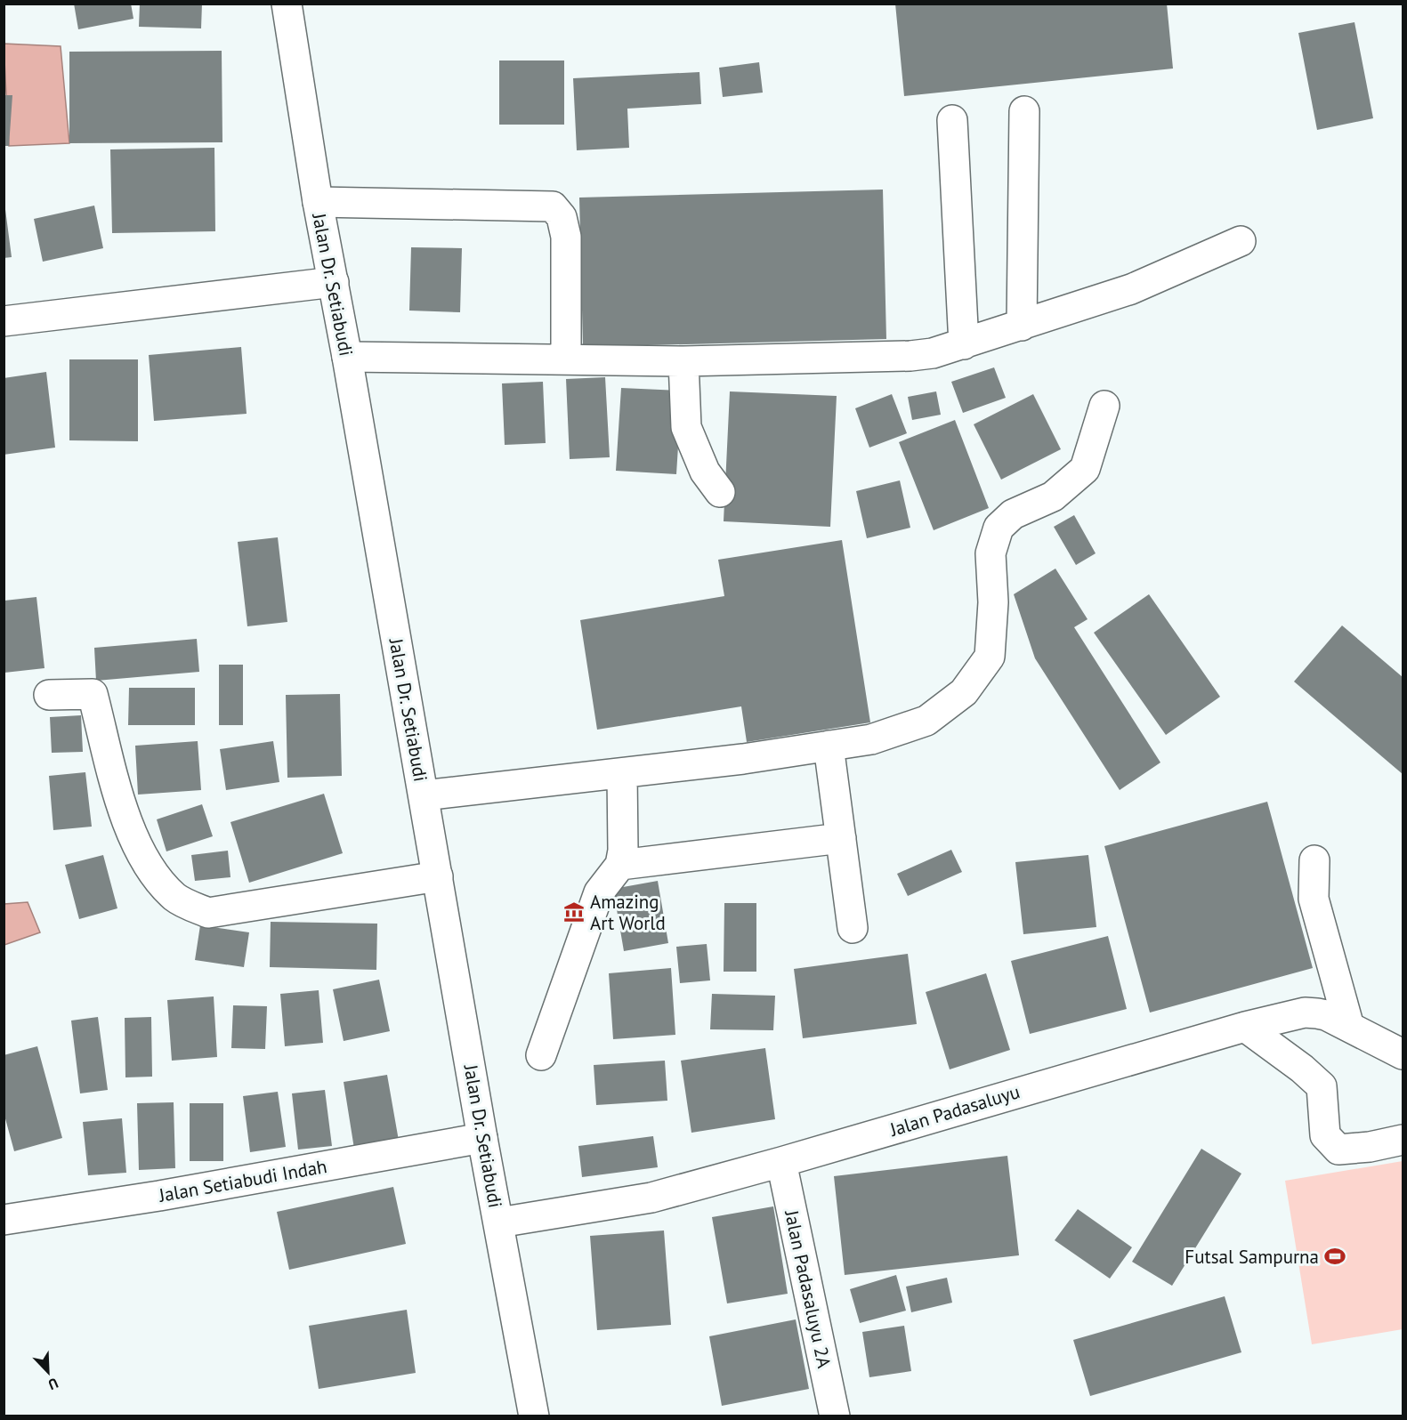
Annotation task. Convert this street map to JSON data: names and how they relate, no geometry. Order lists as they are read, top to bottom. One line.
{"streets":{"street":["Jalan Dr. Setiabudi","Jalan Padasaluyu","Jalan Setiabudi Indah","Jalan Padasaluyu 2A"]},"crossings":[["Jalan Dr. Setiabudi","Jalan Padasaluyu"],["Jalan Dr. Setiabudi","Jalan Setiabudi Indah"],["Jalan Padasaluyu","Jalan Padasaluyu 2A"]],"places":{"museum":["Amazing Art World"],"sports":["Futsal Sampurna"]},"north":"bottom right"}
